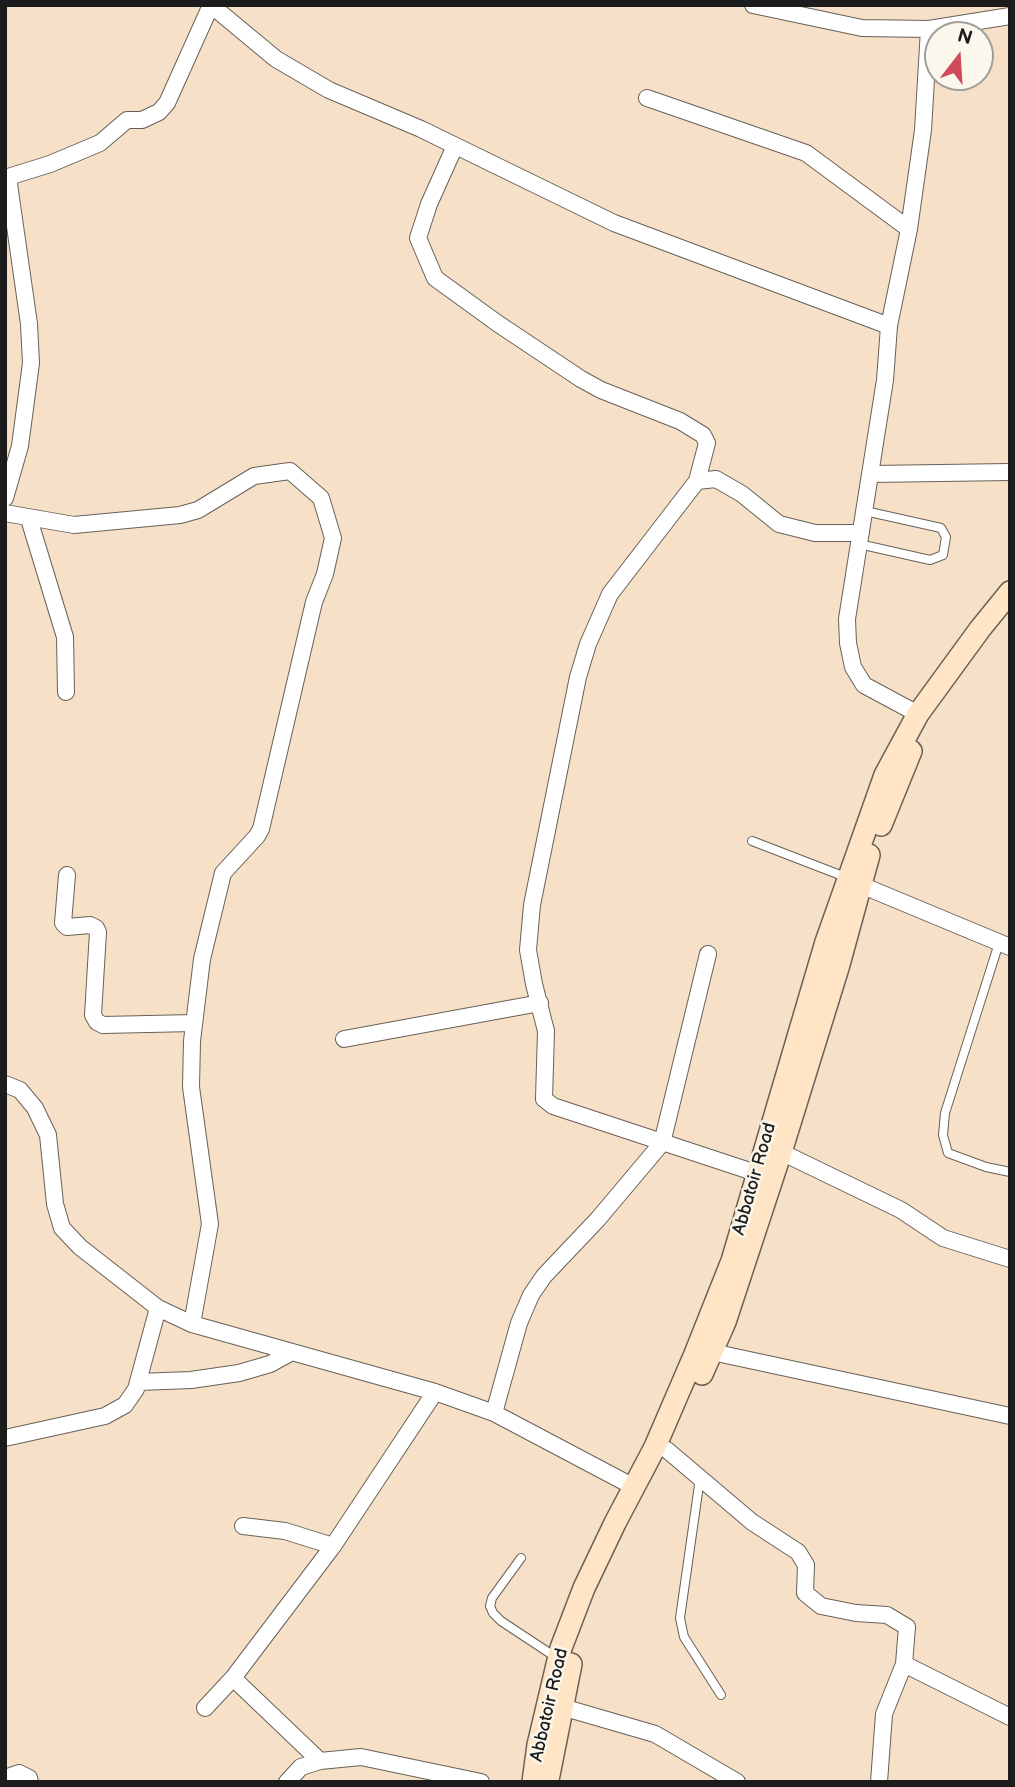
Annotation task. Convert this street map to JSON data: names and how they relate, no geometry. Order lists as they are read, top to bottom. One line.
{"streets":{"street":["Abbatoir Road"]},"north":"top"}
